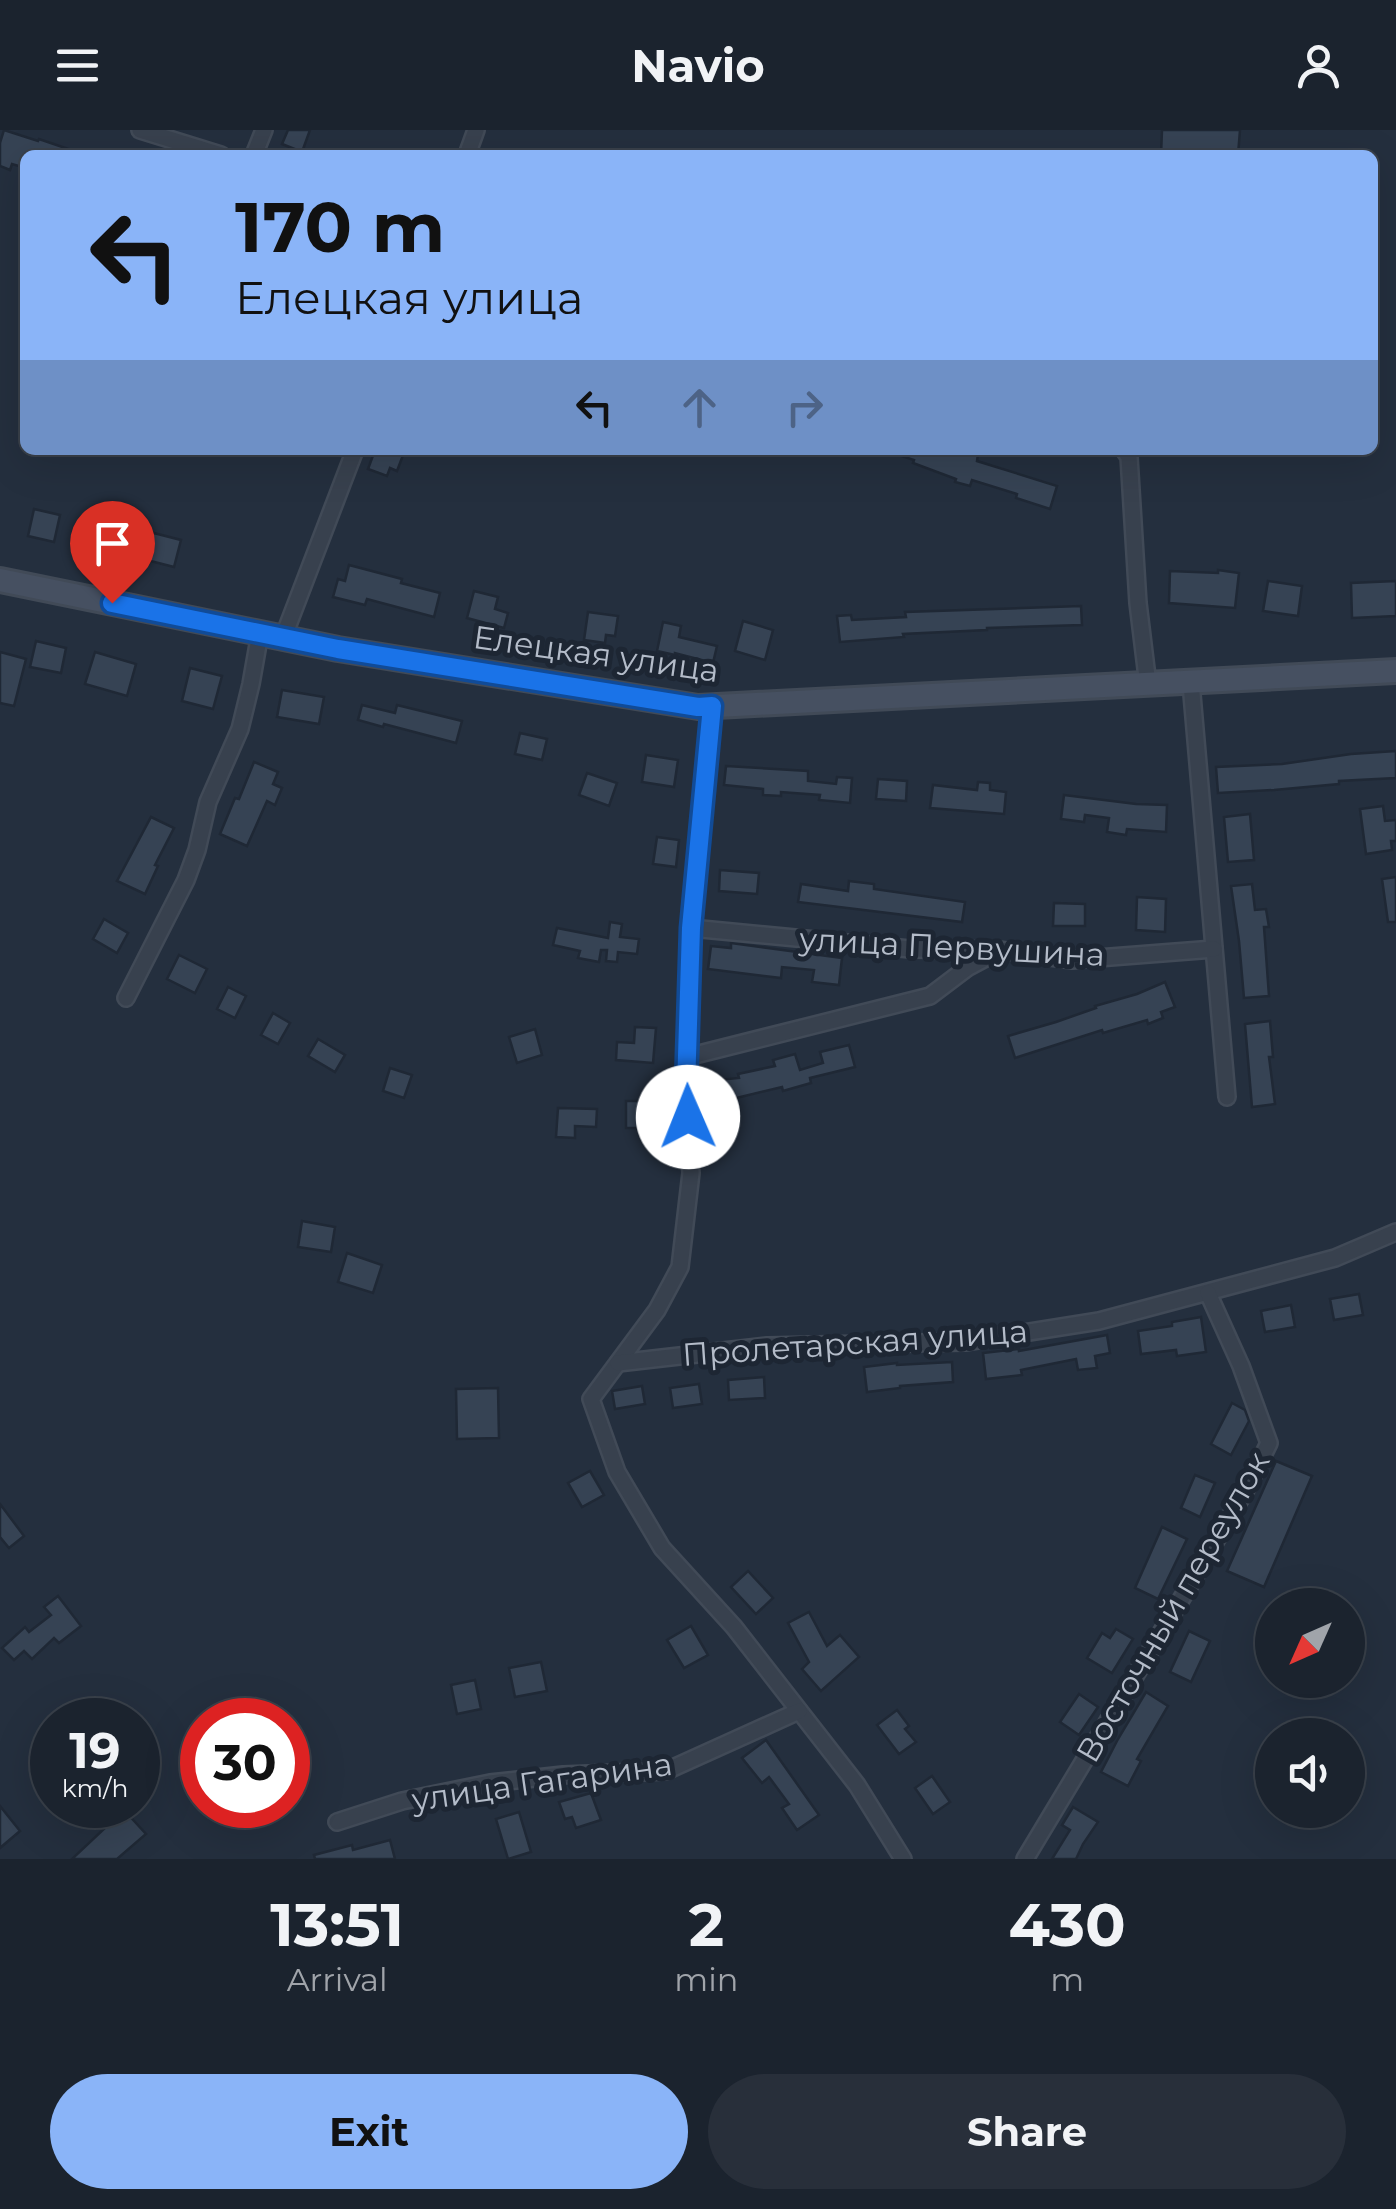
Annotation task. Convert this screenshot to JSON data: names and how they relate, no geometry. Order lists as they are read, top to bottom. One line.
{"streets":{"main road":["Елецкая улица"],"street":["улица Первушина","Пролетарская улица","Восточный переулок","улица Гагарина"]},"crossings":[["Пролетарская улица","Восточный переулок"]],"north":"bottom left","page":{"header":"Navio","turn":["170 m","Елецкая улица"],"speed":"19 km/h","limit":"30","eta":["13:51","Arrival","2","min","430","m"],"buttons":["Exit","Share"]}}
